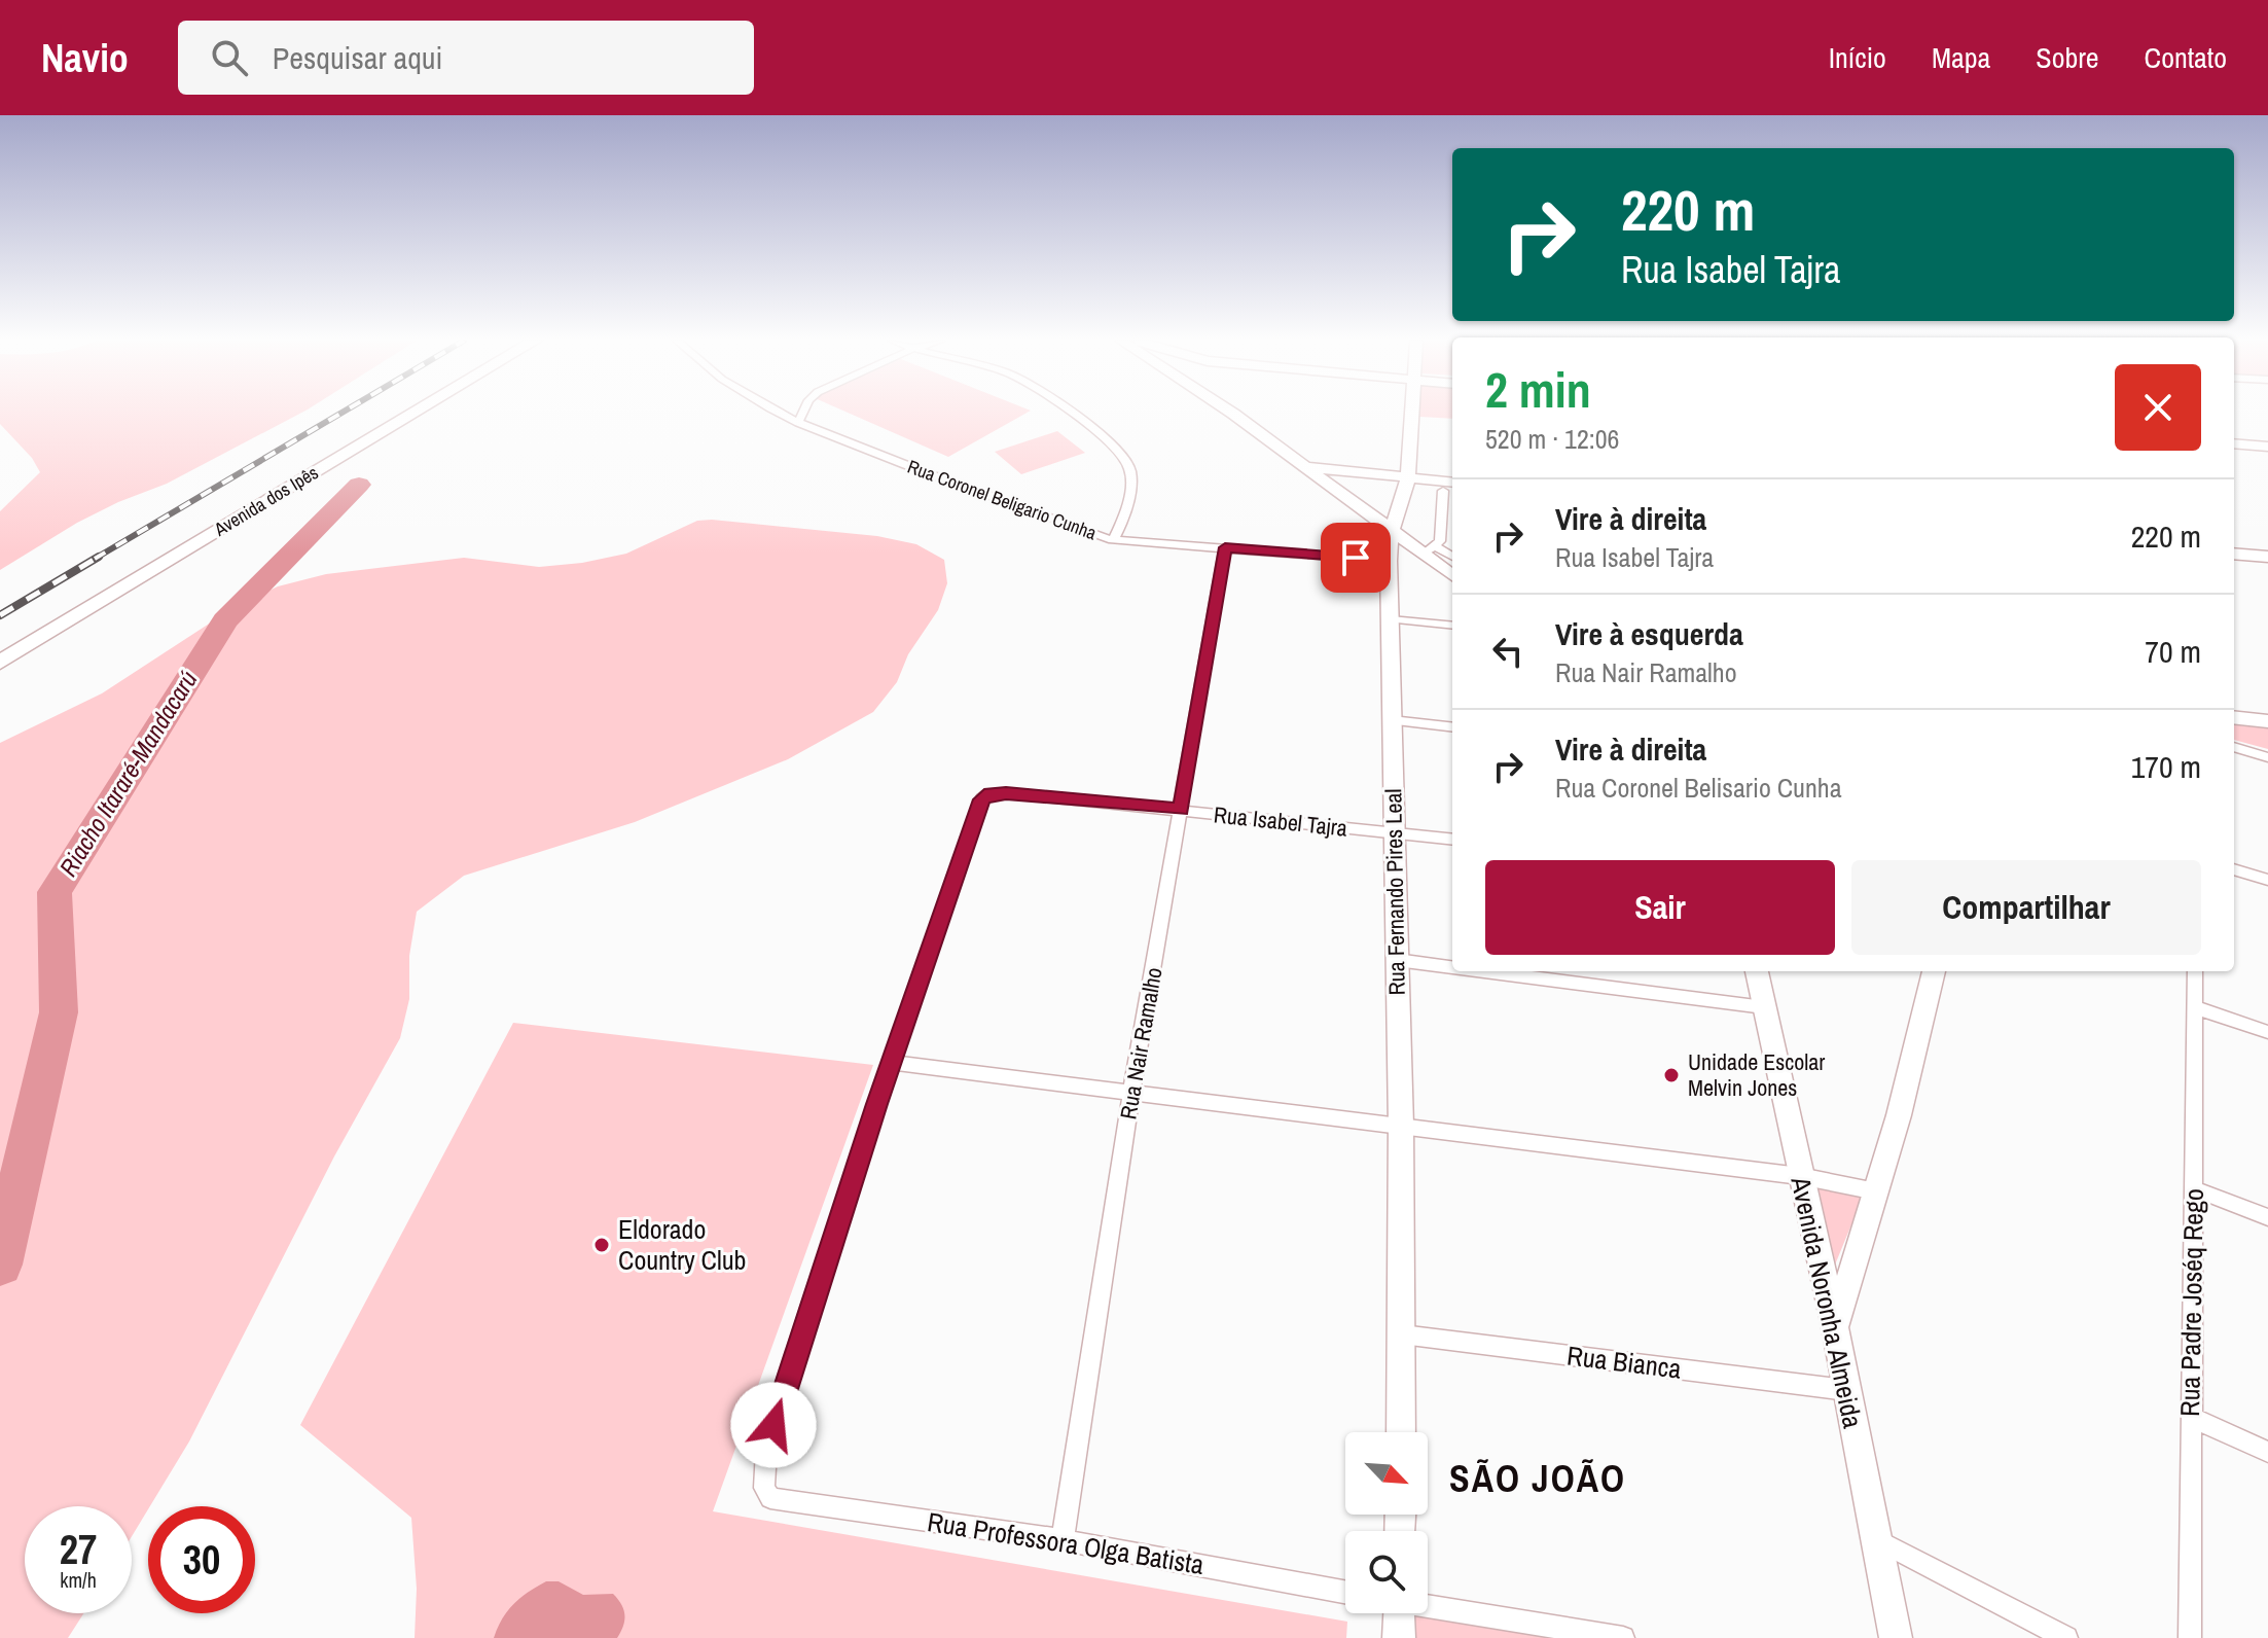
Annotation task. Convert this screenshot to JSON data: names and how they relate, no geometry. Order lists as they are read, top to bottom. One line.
{"streets":{"main road":["Avenida dos Ipês","Rua Fernando Pires Leal","Avenida Noronha Almeida"],"street":["Rua Coronel Beligario Cunha","Rua Isabel Tajra","Rua Nair Ramalho","Rua Padre Joséq Rego","Rua Bianca","Rua Professora Olga Batista"]},"crossings":[["Rua Coronel Beligario Cunha","Rua Fernando Pires Leal"],["Rua Coronel Beligario Cunha","Rua Nair Ramalho"],["Rua Isabel Tajra","Rua Fernando Pires Leal"],["Rua Isabel Tajra","Rua Nair Ramalho"],["Rua Isabel Tajra","Rua Professora Olga Batista"],["Rua Fernando Pires Leal","Rua Bianca"],["Rua Nair Ramalho","Rua Professora Olga Batista"],["Avenida Noronha Almeida","Rua Bianca"]],"districts":["SÃO JOÃO"],"water":["Riacho Itararé-Mandacarú"],"places":["Unidade Escolar Melvin Jones","Eldorado Country Club"],"north":"bottom right","page":{"header":"Navio","search":"Pesquisar aqui","nav":["Início","Mapa","Sobre","Contato"],"turn":["220 m","Rua Isabel Tajra"],"heading":["2 min","520 m · 12:06"],"list":[{"name":"Vire à direita","note":"Rua Isabel Tajra","value":"220 m"},{"name":"Vire à esquerda","note":"Rua Nair Ramalho","value":"70 m"},{"name":"Vire à direita","note":"Rua Coronel Belisario Cunha","value":"170 m"}],"buttons":["Sair","Compartilhar"],"speed":"27 km/h","limit":"30"}}
